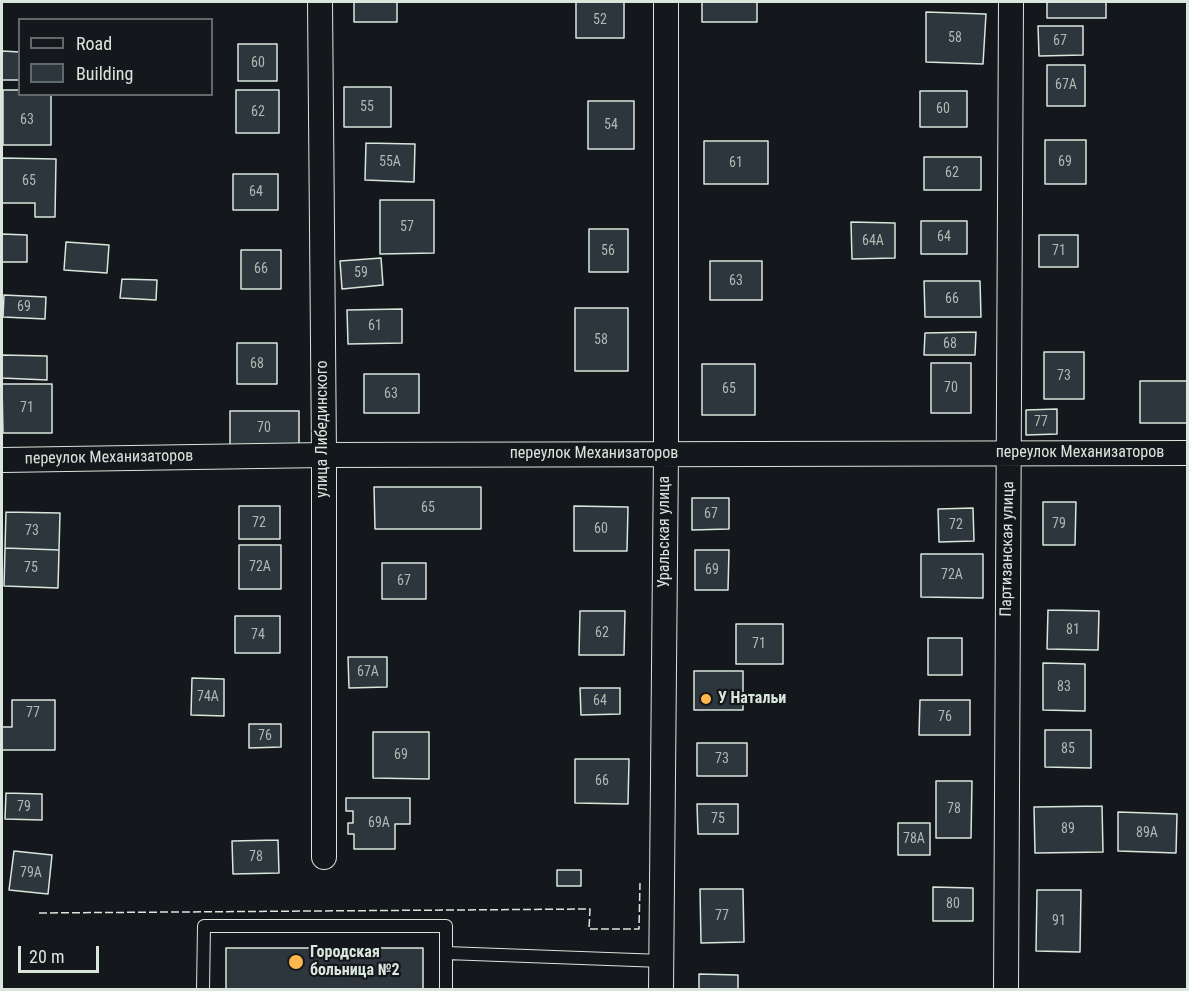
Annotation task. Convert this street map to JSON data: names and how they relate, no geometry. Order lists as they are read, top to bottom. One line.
{"streets":{"street":["улица Либединского","переулок Механизаторов","Уральская улица","Партизанская улица"]},"crossings":[["улица Либединского","переулок Механизаторов"],["переулок Механизаторов","Уральская улица"],["переулок Механизаторов","Партизанская улица"]],"places":["У Натальи","Городская больница №2"],"house_numbers":["52","58","67","60","67А","55","60","62","63","54","55А","69","61","62","65","64","57","64","64А","56","71","66","59","63","66","69","61","58","68","68","73","70","65","63","71","77","70","65","67","72","79","72","60","73","72А","75","69","72А","67","81","62","74","71","67А","83","74А","64","77","76","76","85","69","73","66","79","78","75","69А","89","89А","78А","78","79А","80","77","91"],"legend":["Road","Building"],"scale_bar":"20 m"}
